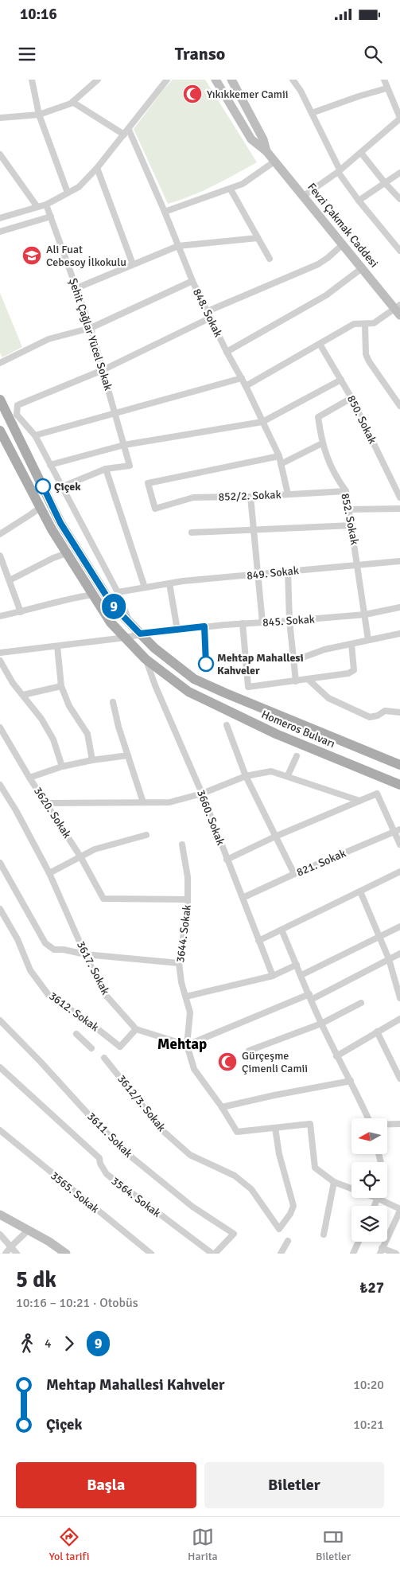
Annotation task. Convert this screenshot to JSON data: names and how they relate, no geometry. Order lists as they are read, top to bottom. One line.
{"streets":{"main road":["Fevzi Çakmak Caddesi","Homeros Bulvarı"],"street":["848. Sokak","Şehit Çağlar Yücel Sokak","850. Sokak","852/2. Sokak","852. Sokak","849. Sokak","845. Sokak","3620. Sokak","3660. Sokak","821. Sokak","3644. Sokak","3617. Sokak","3612. Sokak","3612/3. Sokak","3611. Sokak","3565. Sokak","3564. Sokak"]},"crossings":[["848. Sokak","852/2. Sokak"],["850. Sokak","852. Sokak"],["852/2. Sokak","852. Sokak"],["852. Sokak","849. Sokak"],["852. Sokak","845. Sokak"],["845. Sokak","Homeros Bulvarı"],["Homeros Bulvarı","3660. Sokak"],["3620. Sokak","3644. Sokak"],["3660. Sokak","821. Sokak"],["3617. Sokak","3612. Sokak"],["3611. Sokak","3564. Sokak"]],"districts":["Mehtap"],"places":{"mosque":["Yıkıkkemer Camii","Gürçeşme Çimenli Camii"],"school or university":["Ali Fuat Cebesoy İlkokulu"],"other":["Çiçek","Mehtap Mahallesi Kahveler"]},"lines":["bus line 9"],"north":"left","page":{"status":"10:16","header":"Transo","on_map":"9","heading":["5 dk","10:16 – 10:21 · Otobüs","₺27"],"legs":["4","9"],"list":[{"name":"Mehtap Mahallesi Kahveler","value":"10:20"},{"name":"Çiçek","value":"10:21"}],"buttons":["Başla","Biletler"],"tabs":["Yol tarifi","Harita","Biletler"]}}
